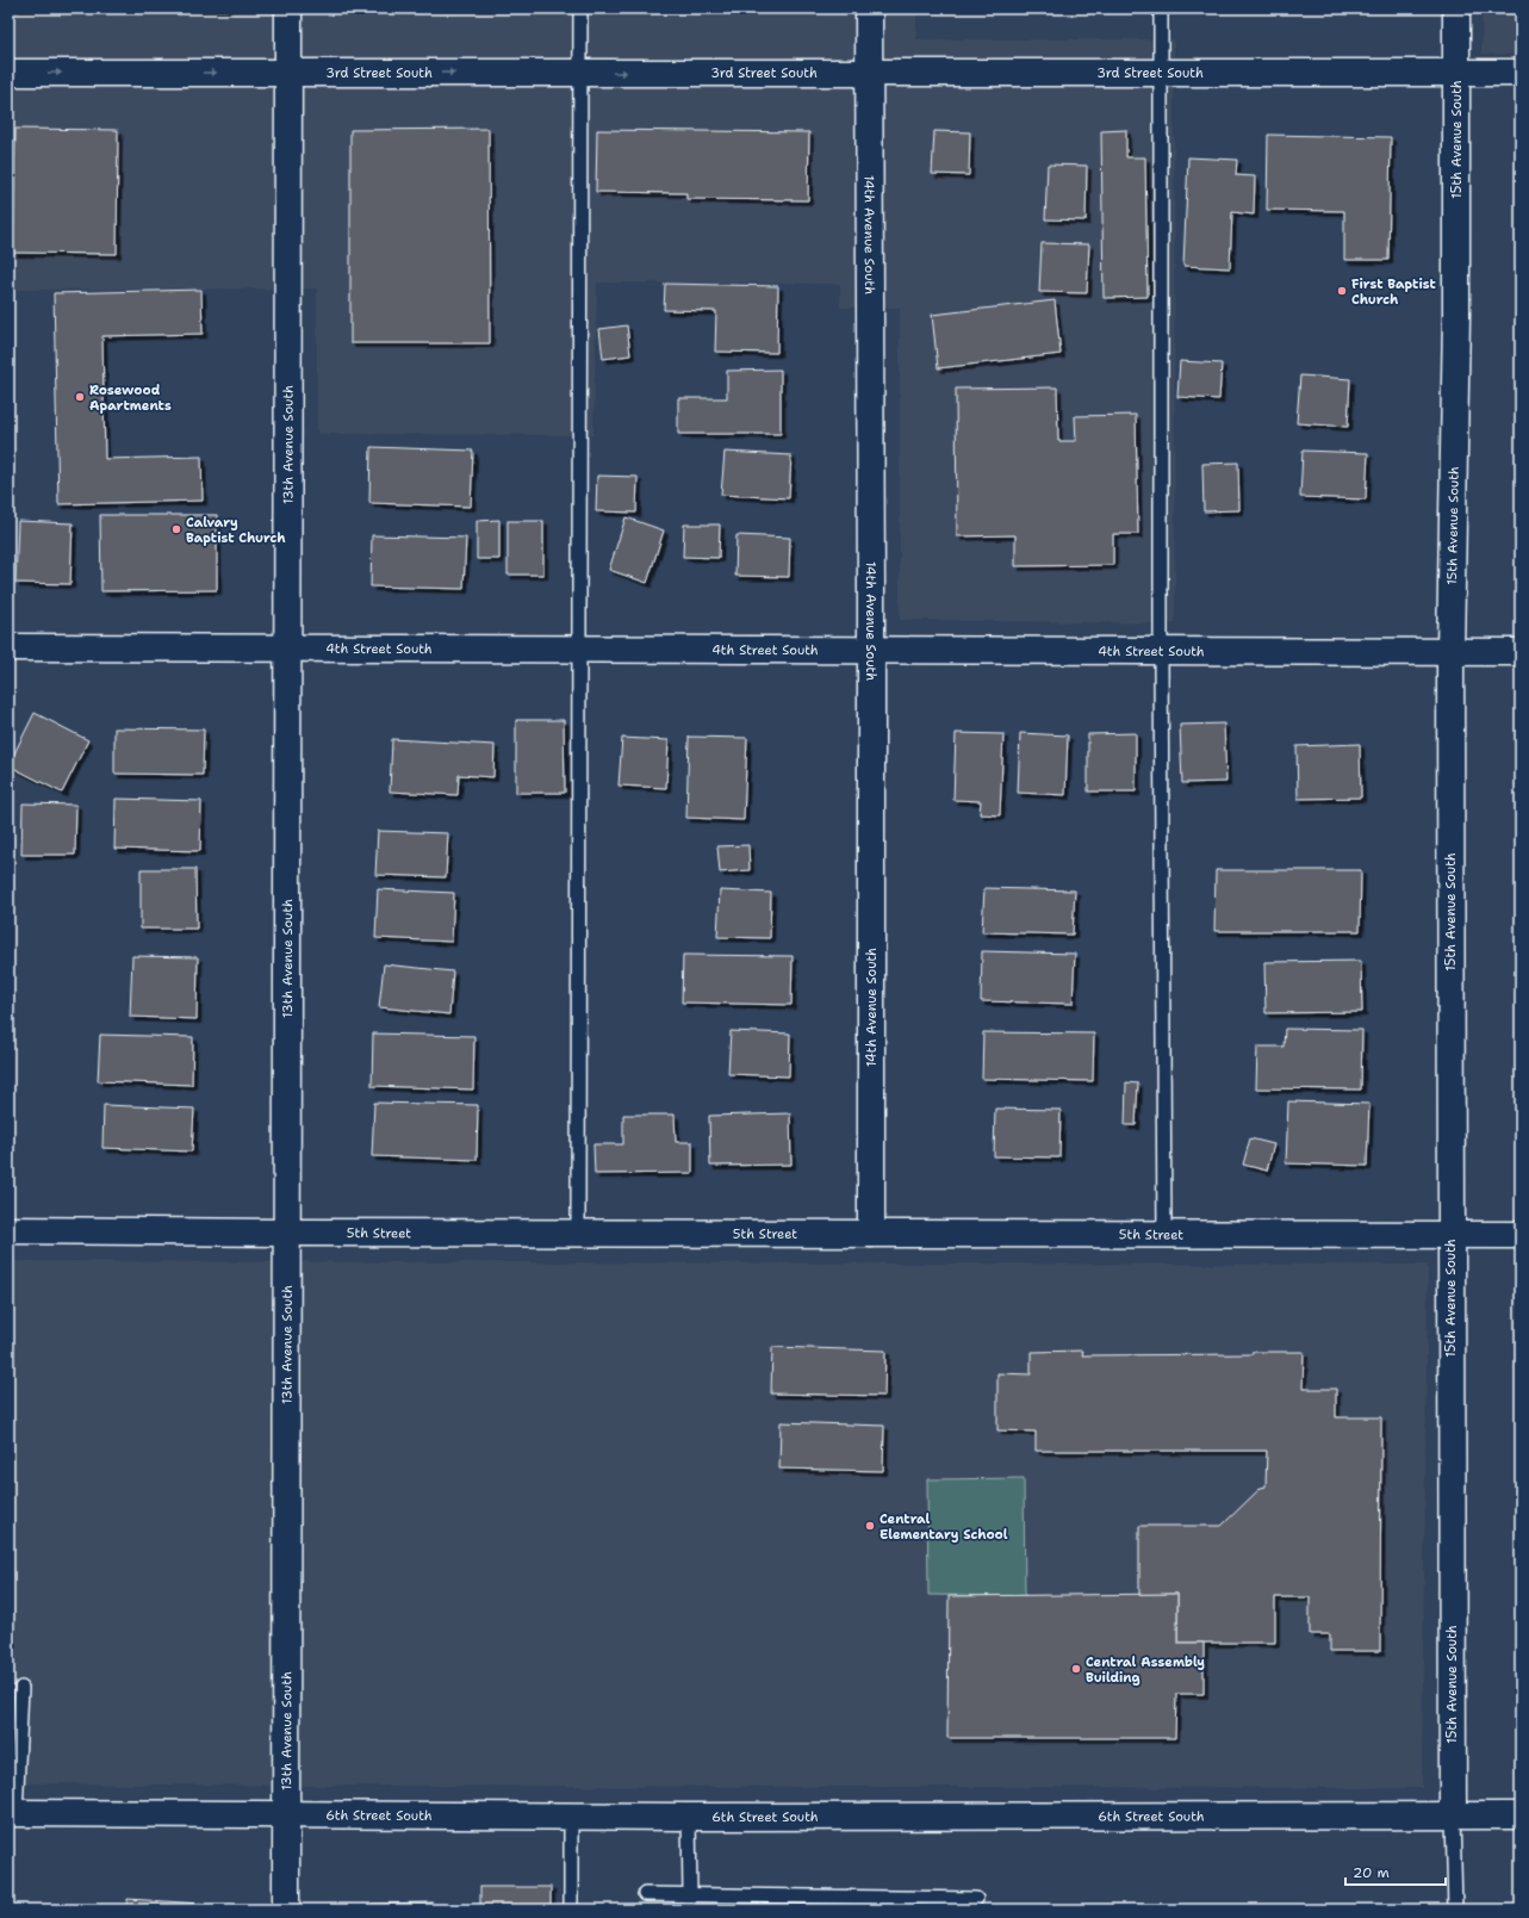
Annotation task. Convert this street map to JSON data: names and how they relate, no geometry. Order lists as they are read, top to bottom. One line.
{"streets":{"street":["3rd Street South","15th Avenue South","14th Avenue South","13th Avenue South","4th Street South","5th Street","6th Street South"]},"crossings":[["3rd Street South","15th Avenue South"],["3rd Street South","14th Avenue South"],["3rd Street South","13th Avenue South"],["15th Avenue South","4th Street South"],["15th Avenue South","5th Street"],["15th Avenue South","6th Street South"],["14th Avenue South","4th Street South"],["14th Avenue South","5th Street"],["13th Avenue South","4th Street South"],["13th Avenue South","5th Street"],["13th Avenue South","6th Street South"]],"one_way":["3rd Street South"],"places":["First Baptist Church","Rosewood Apartments","Calvary Baptist Church","Central Elementary School","Central Assembly Building"],"scale_bar":"20 m"}
